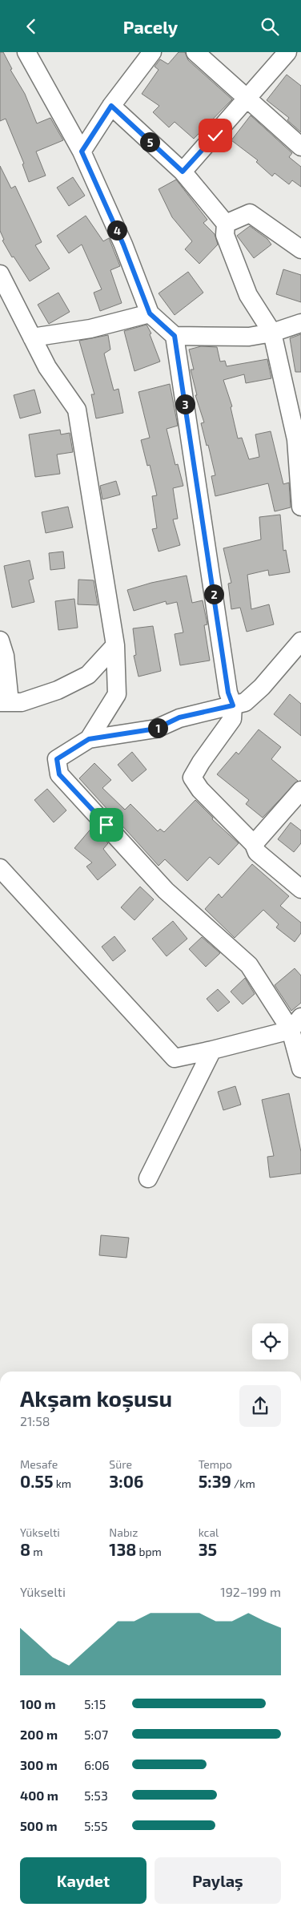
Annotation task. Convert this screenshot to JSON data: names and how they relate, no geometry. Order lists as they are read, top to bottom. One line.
{"page":{"header":"Pacely","pins":["5","4","3","2","1"],"heading":["Akşam koşusu","21:58"],"stats":[["Mesafe","0.55 km"],["Süre","3:06"],["Tempo","5:39 /km"],["Yükselti","8 m"],["Nabız","138 bpm"],["kcal","35"]],"chart":["Yükselti","192–199 m"],"list":[{"name":"100 m","note":"5:15"},{"name":"200 m","note":"5:07"},{"name":"300 m","note":"6:06"},{"name":"400 m","note":"5:53"},{"name":"500 m","note":"5:55"}],"buttons":["Kaydet","Paylaş"]}}
